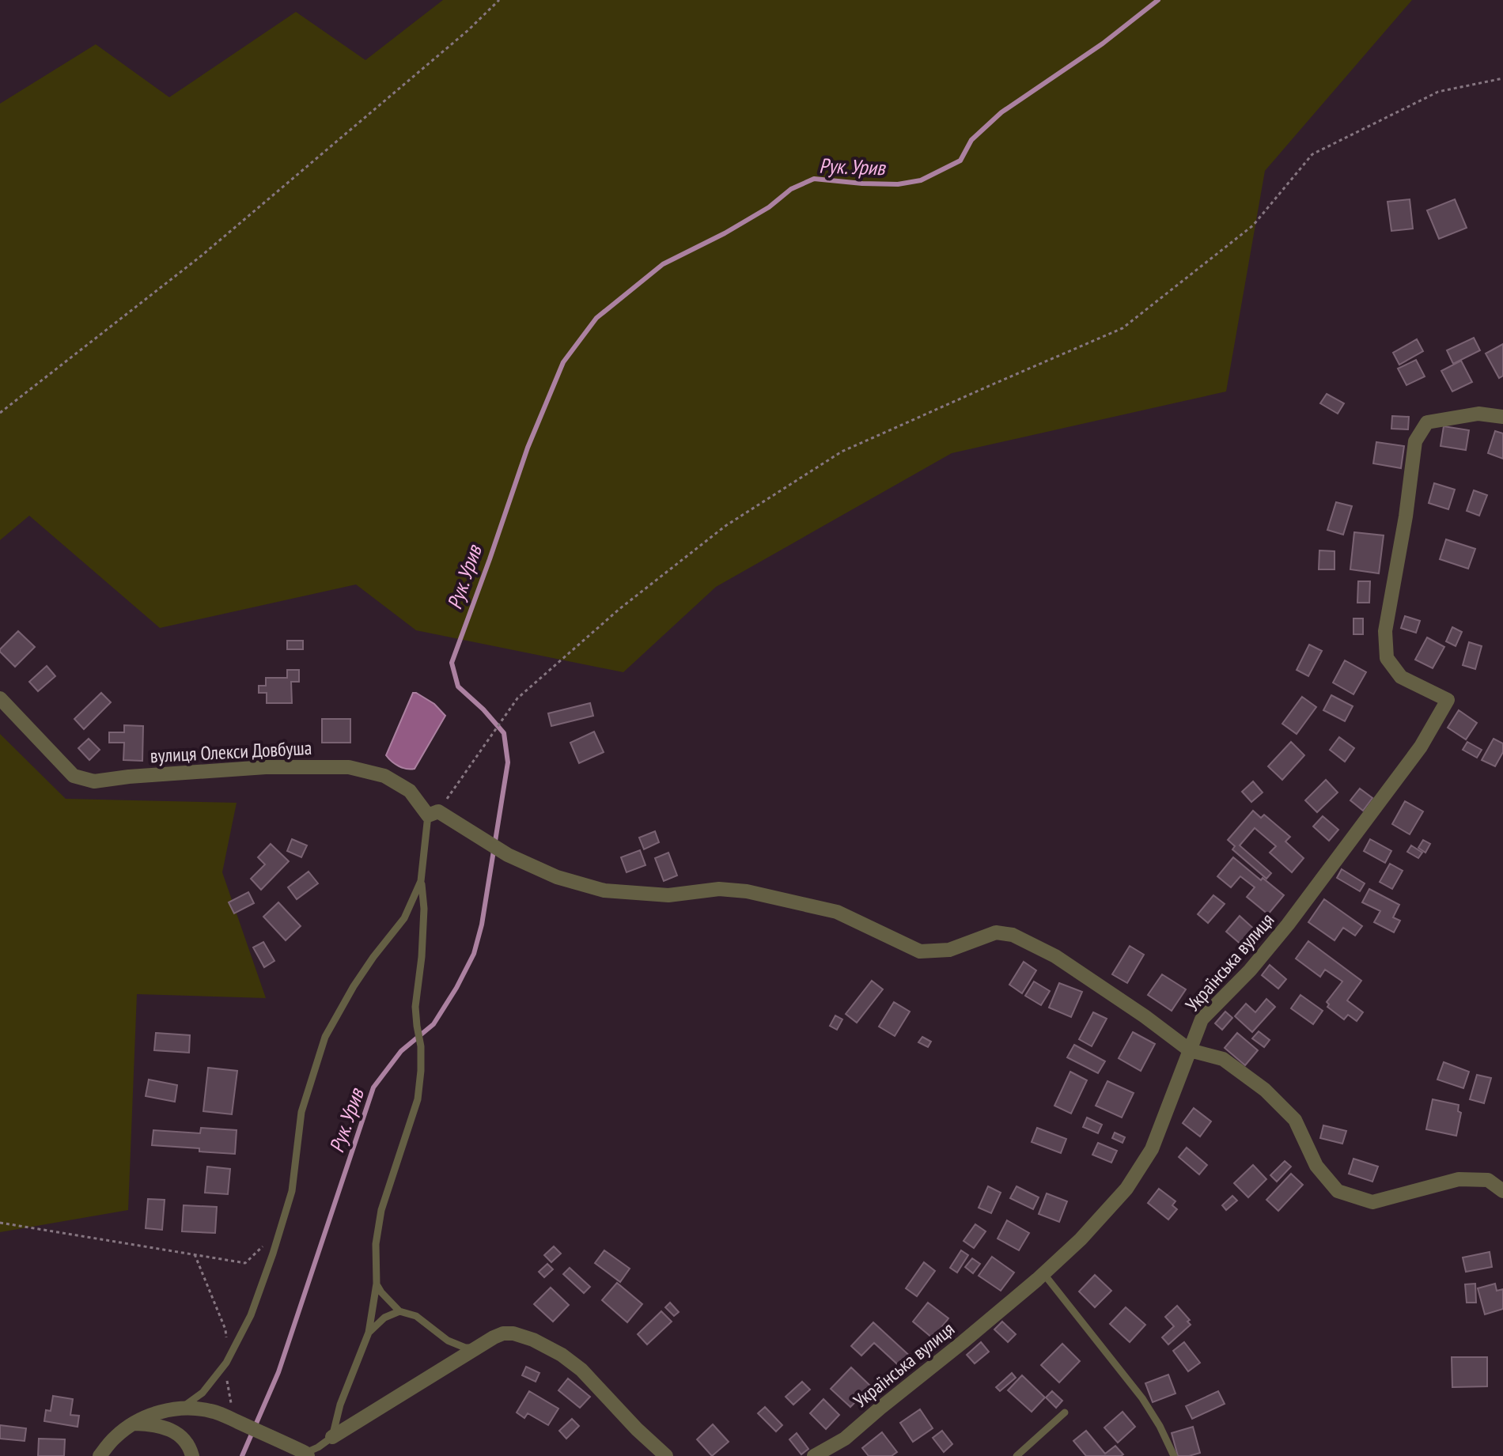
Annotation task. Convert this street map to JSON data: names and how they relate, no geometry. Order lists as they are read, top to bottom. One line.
{"streets":{"street":["вулиця Олекси Довбуша","Українська вулиця"]},"crossings":[["вулиця Олекси Довбуша","Українська вулиця"]],"water":["Рук. Урив"]}
